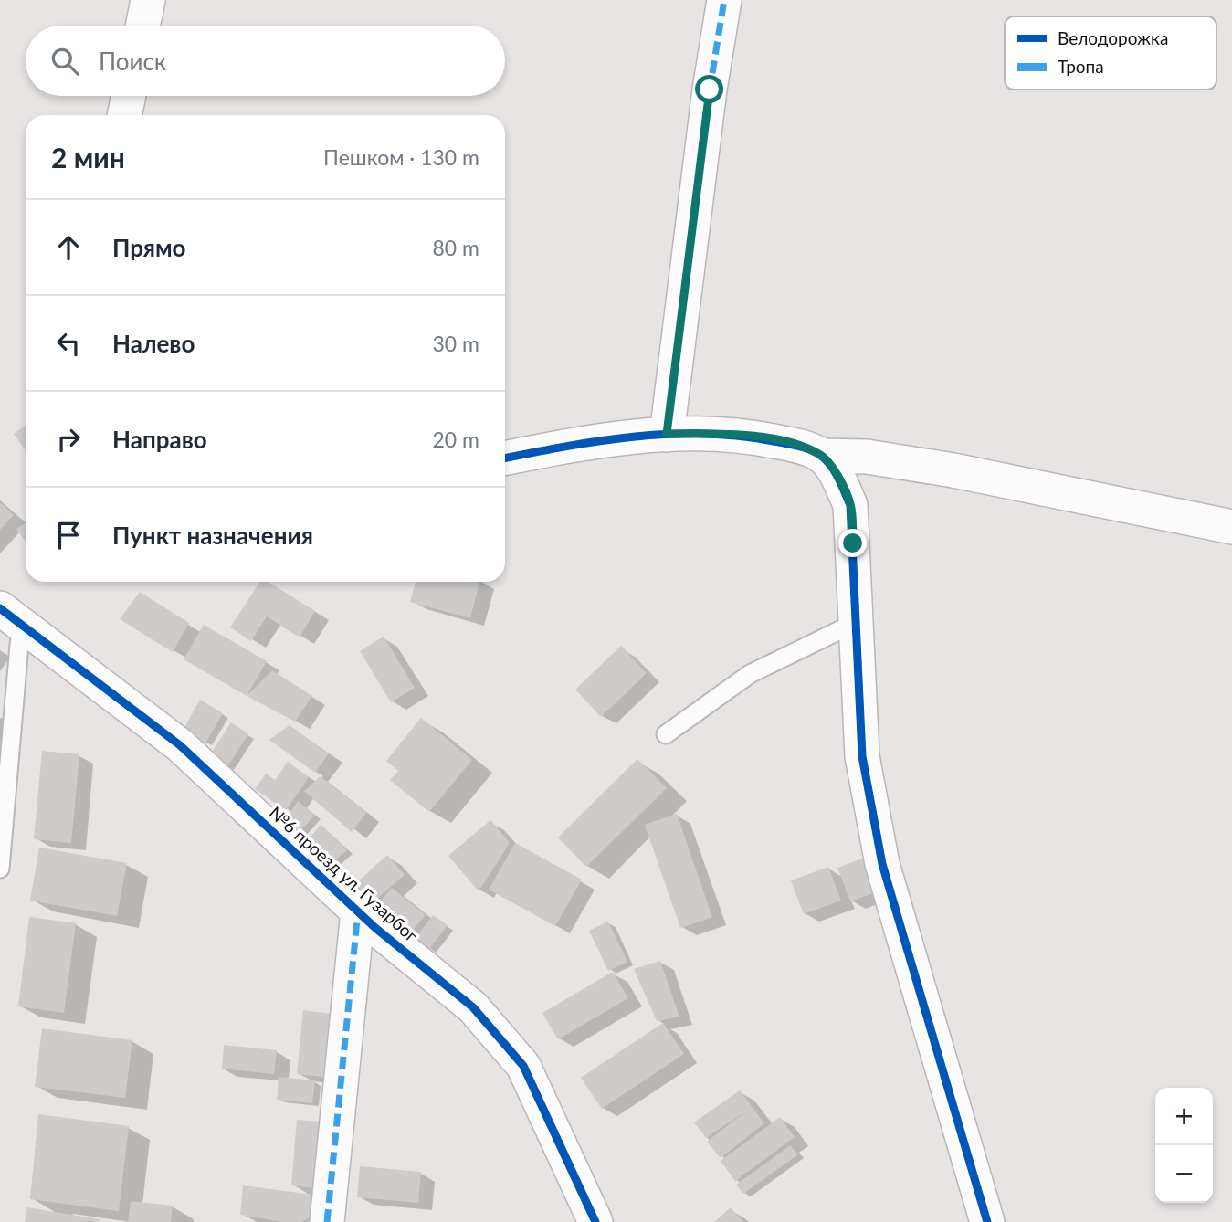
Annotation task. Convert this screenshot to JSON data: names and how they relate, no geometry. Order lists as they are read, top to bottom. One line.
{"streets":{"street":["№6 проезд ул. Гузарбог"]},"legend":["Велодорожка","Тропа"],"page":{"search":"Поиск","heading":["2 мин","Пешком · 130 m"],"list":[["Прямо","80 m"],["Налево","30 m"],["Направо","20 m"],"Пункт назначения"],"map_buttons":["+","−"]}}
